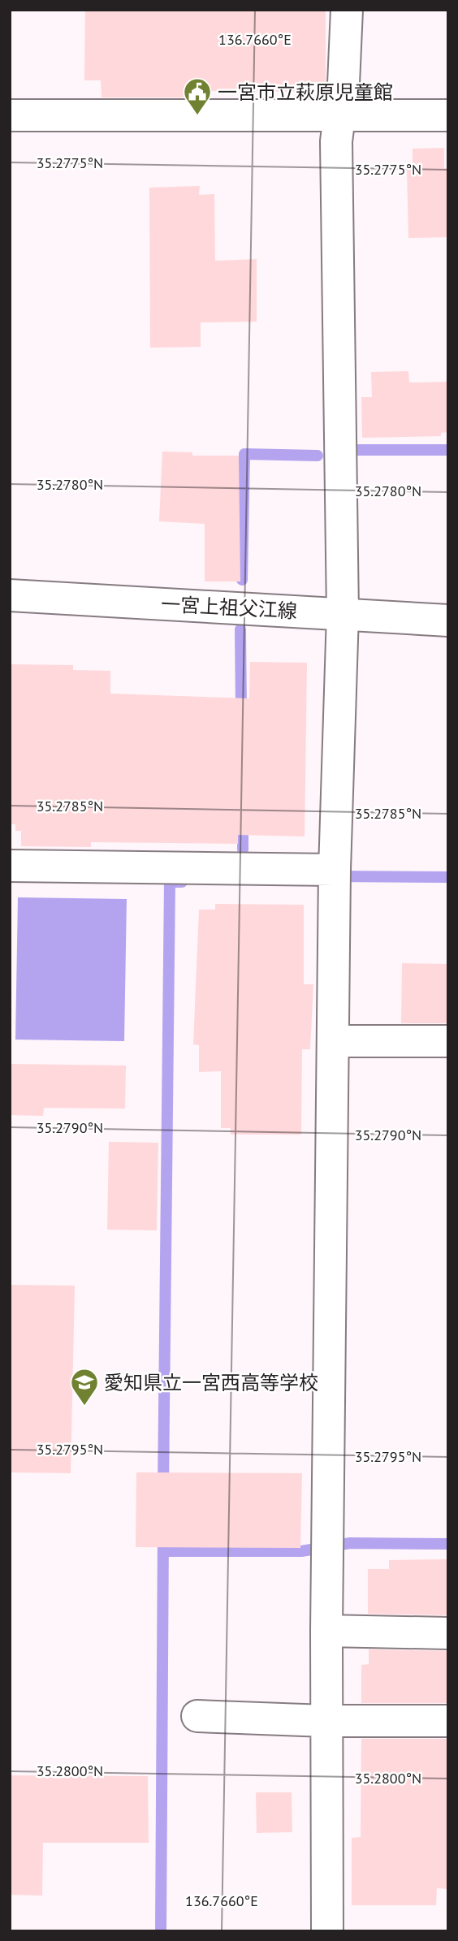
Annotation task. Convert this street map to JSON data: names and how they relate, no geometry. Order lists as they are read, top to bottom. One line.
{"streets":{"street":["一宮上祖父江線"]},"places":{"public building":["一宮市立萩原児童館"],"school or university":["愛知県立一宮西高等学校"]},"coordinates":["136.7660°E","35.2775°N","35.2780°N","35.2785°N","35.2790°N","35.2795°N","35.2800°N"]}
